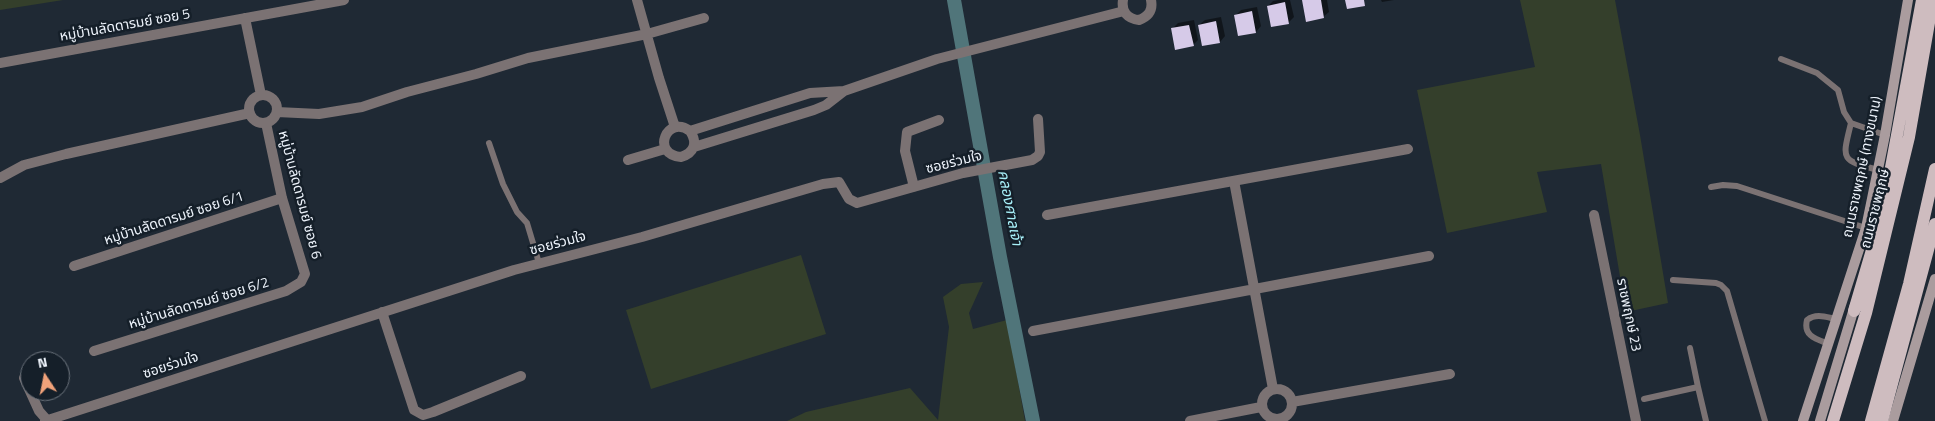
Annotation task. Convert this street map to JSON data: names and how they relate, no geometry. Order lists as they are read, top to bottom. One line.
{"streets":{"main road":["ถนนราชพฤกษ์ (ทางขนาน)","ถนนราชพฤกษ์"],"street":["หมู่บ้านลัดดารมย์ ซอย 5","ซอยร่วมใจ","หมู่บ้านลัดดารมย์ ซอย 6","หมู่บ้านลัดดารมย์ ซอย 6/1","หมู่บ้านลัดดารมย์ ซอย 6/2","ราชพฤกษ์ 23"]},"crossings":[["หมู่บ้านลัดดารมย์ ซอย 6","หมู่บ้านลัดดารมย์ ซอย 6/1"],["หมู่บ้านลัดดารมย์ ซอย 6","หมู่บ้านลัดดารมย์ ซอย 6/2"]],"water":["คลองศาลเจ้า"],"north":"top"}
